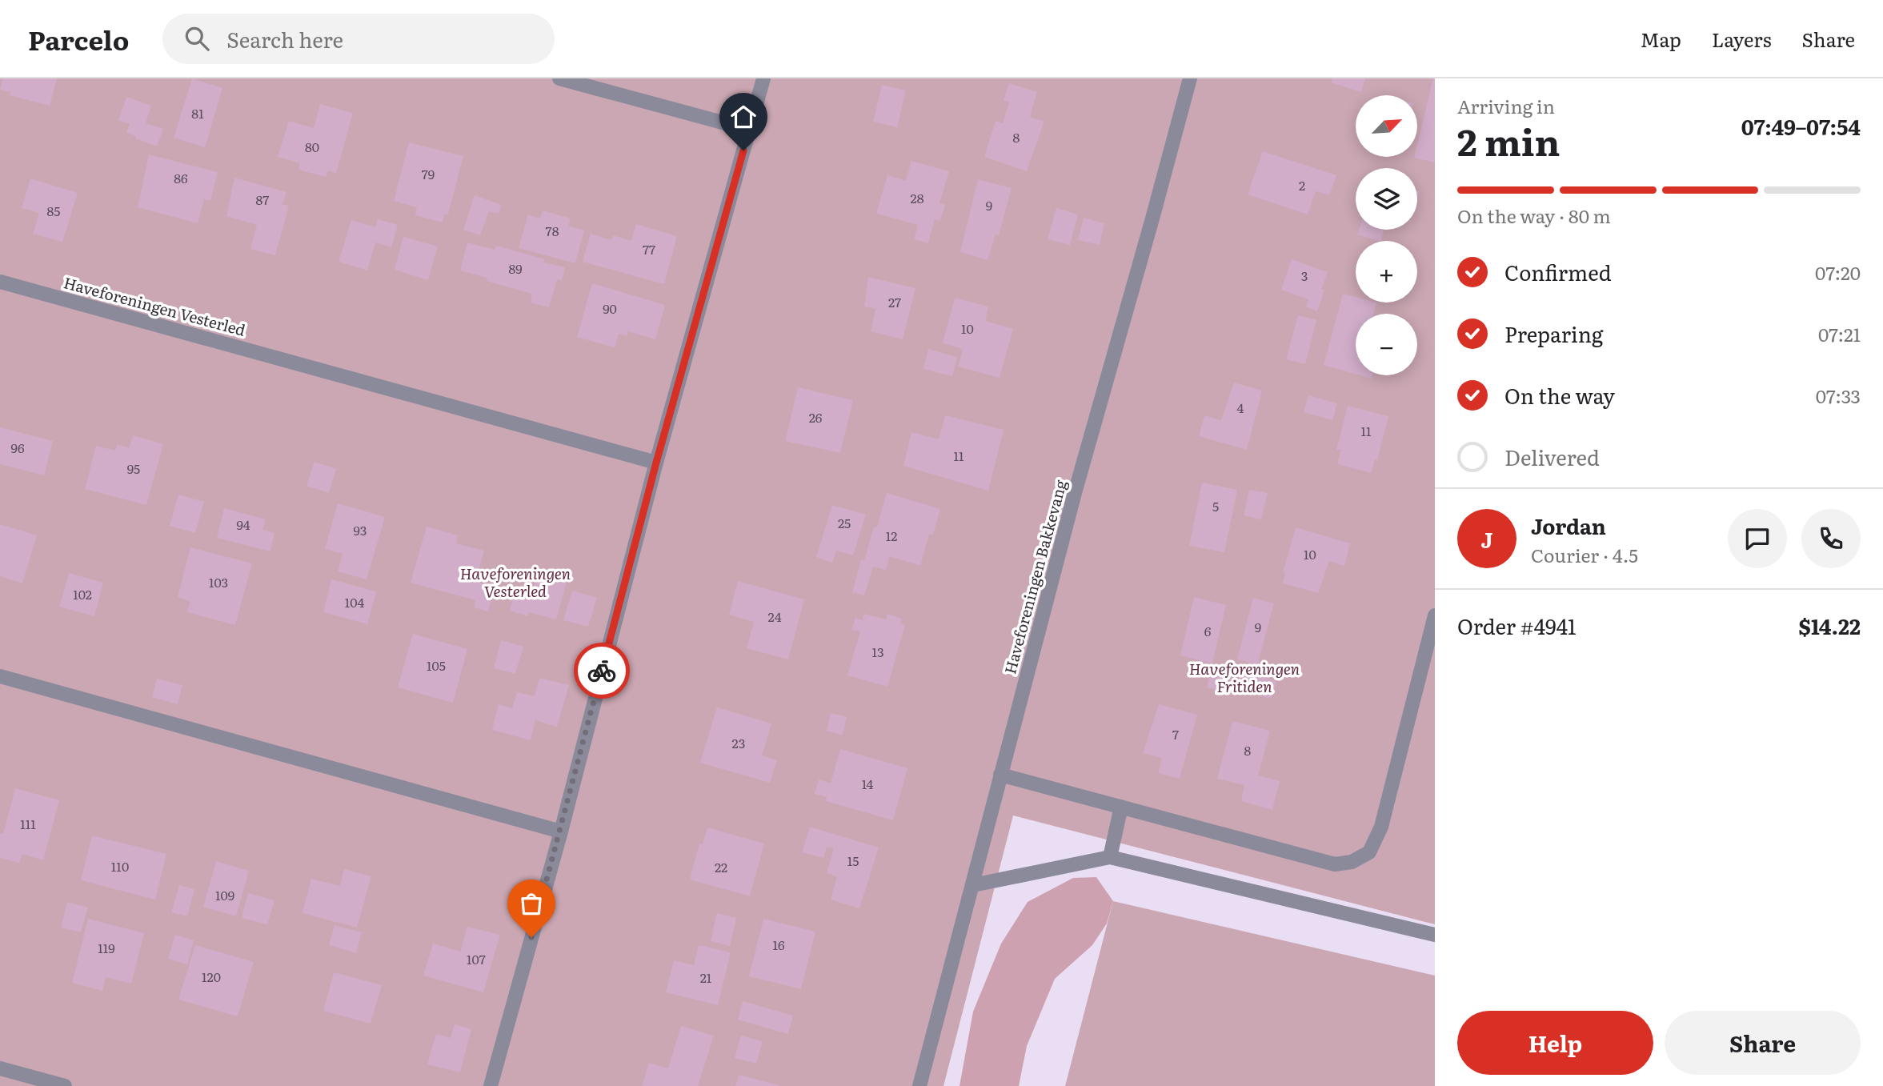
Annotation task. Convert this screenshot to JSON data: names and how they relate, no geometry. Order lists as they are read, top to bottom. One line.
{"streets":{"lane":["Haveforeningen Vesterled","Haveforeningen Bakkevang"]},"parks":["Haveforeningen Vesterled","Haveforeningen Fritiden"],"house_numbers":["81","8","80","79","86","2","28","87","9","85","78","77","89","3","27","90","10","4","26","11","96","11","95","5","25","94","93","12","10","103","102","104","24","9","6","13","105","7","23","8","14","111","15","110","22","109","16","119","107","120","21"],"north":"top right","page":{"header":"Parcelo","search":"Search here","nav":["Map","Layers","Share"],"heading":["2 min","Arriving in","07:49–07:54"],"panel":["Jordan","Courier · 4.5","Order #4941","$14.22"],"map_buttons":["+","−"],"bar":"On the way · 80 m","list":[["Confirmed","07:20"],["Preparing","07:21"],["On the way","07:33"],"Delivered"],"round":"J","buttons":["Help","Share"]}}
